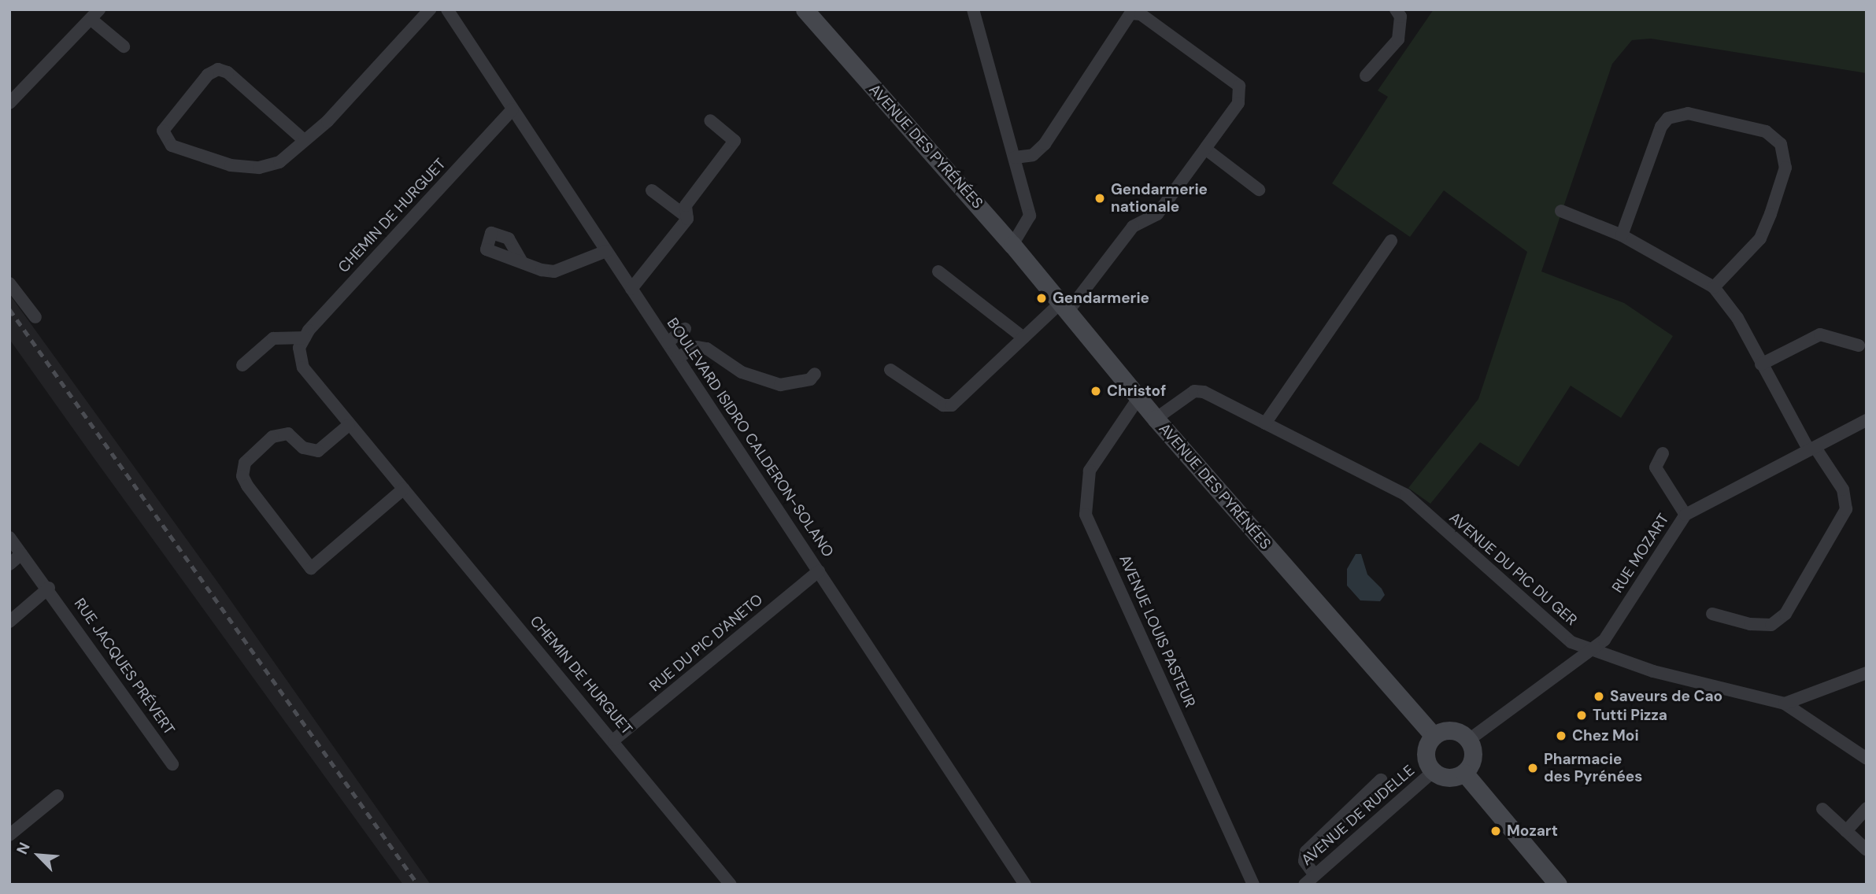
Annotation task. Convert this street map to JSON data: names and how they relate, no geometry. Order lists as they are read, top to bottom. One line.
{"streets":{"main road":["AVENUE DES PYRÉNÉES"],"street":["CHEMIN DE HURGUET","BOULEVARD ISIDRO CALDERON-SOLANO","RUE MOZART","AVENUE DU PIC DU GER","AVENUE LOUIS PASTEUR","RUE DU PIC D'ANETO","RUE JACQUES PRÉVERT","AVENUE DE RUDELLE"]},"crossings":[["AVENUE DES PYRÉNÉES","RUE MOZART"],["AVENUE DES PYRÉNÉES","AVENUE DU PIC DU GER"],["AVENUE DES PYRÉNÉES","AVENUE LOUIS PASTEUR"],["AVENUE DES PYRÉNÉES","AVENUE DE RUDELLE"],["CHEMIN DE HURGUET","BOULEVARD ISIDRO CALDERON-SOLANO"],["CHEMIN DE HURGUET","RUE DU PIC D'ANETO"],["BOULEVARD ISIDRO CALDERON-SOLANO","RUE DU PIC D'ANETO"],["RUE MOZART","AVENUE DU PIC DU GER"],["RUE MOZART","AVENUE DE RUDELLE"]],"places":["Gendarmerie nationale","Gendarmerie","Christof","Saveurs de Cao","Tutti Pizza","Chez Moi","Pharmacie des Pyrénées","Mozart"],"north":"top left"}
